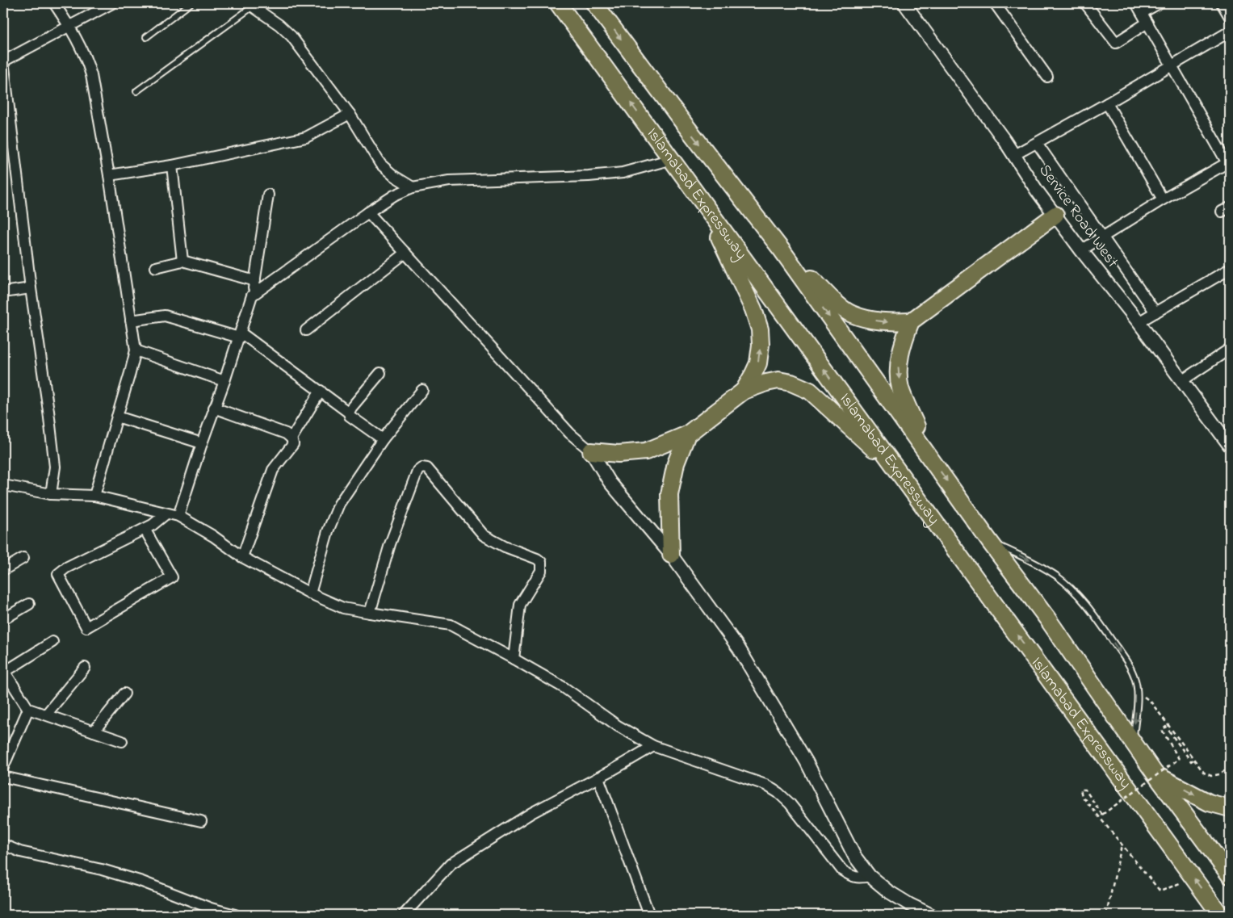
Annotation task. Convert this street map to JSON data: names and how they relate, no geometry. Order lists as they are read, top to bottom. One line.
{"streets":{"highway":["Islamabad Expressway"],"street":["Service Road West"]}}
